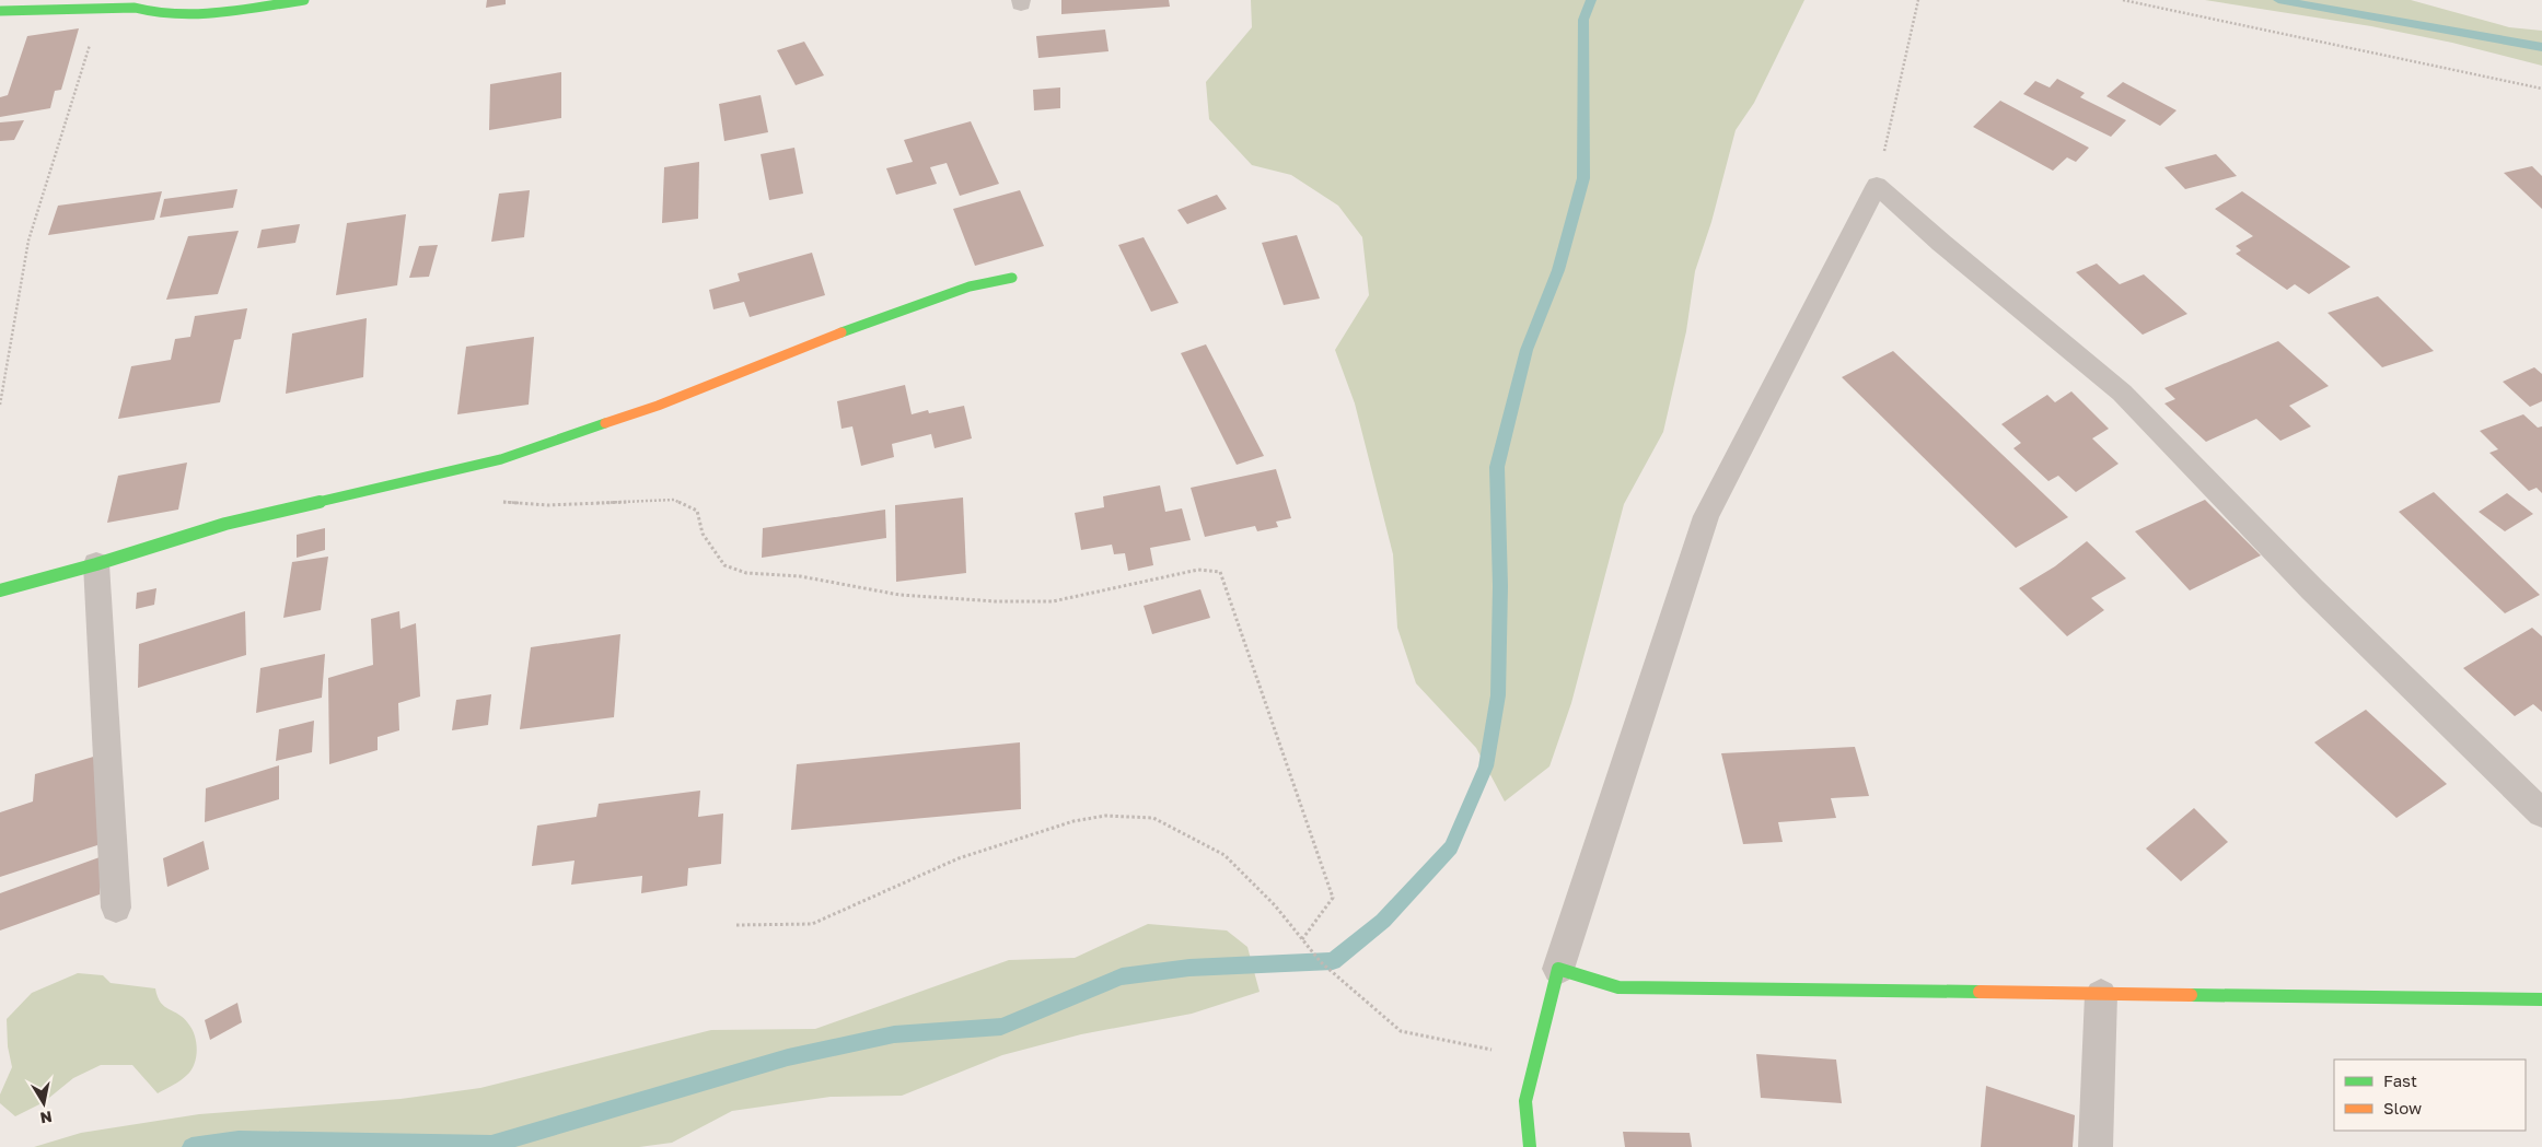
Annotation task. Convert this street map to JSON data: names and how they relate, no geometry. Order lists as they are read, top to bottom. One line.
{"legend":["Fast","Slow"],"north":"bottom"}
